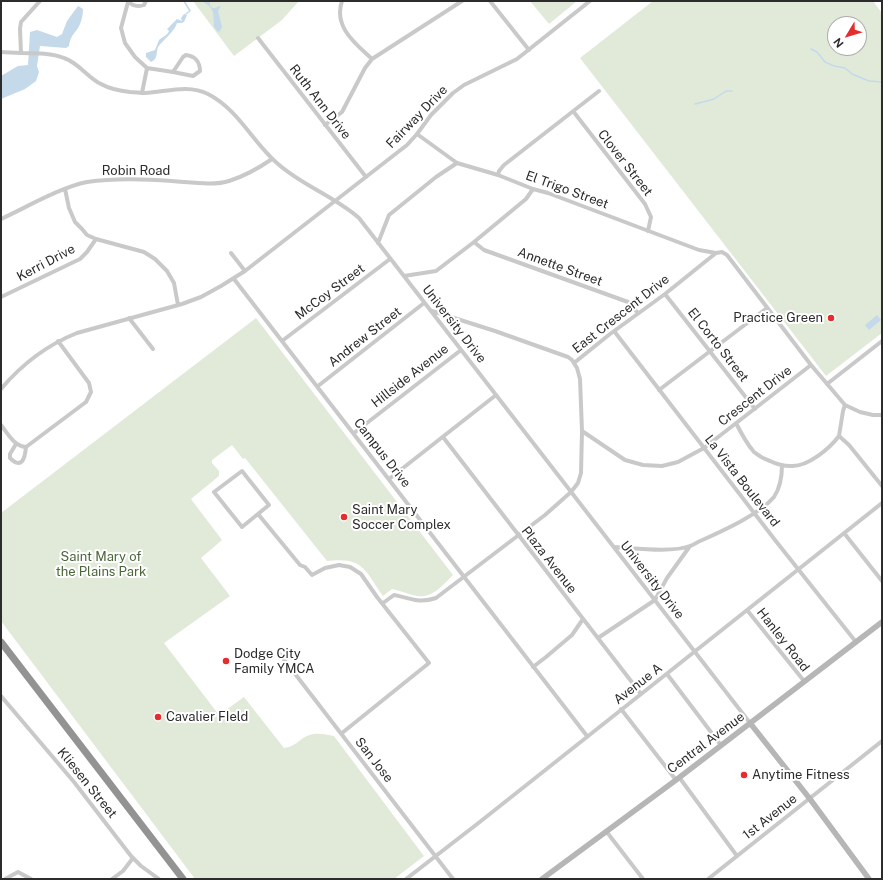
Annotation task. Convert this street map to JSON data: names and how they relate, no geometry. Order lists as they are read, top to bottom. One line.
{"streets":{"street":["Ruth Ann Drive","Fairway Drive","Clover Street","Robin Road","El Trigo Street","Kerri Drive","Annette Street","McCoy Street","East Crescent Drive","University Drive","Andrew Street","El Corto Street","Hillside Avenue","Crescent Drive","Campus Drive","La Vista Boulevard","Plaza Avenue","Hanley Road","Avenue A","Central Avenue","San Jose","Kliesen Street","1st Avenue"]},"crossings":[["Ruth Ann Drive","Fairway Drive"],["Fairway Drive","El Trigo Street"],["Fairway Drive","University Drive"],["Fairway Drive","Campus Drive"],["Clover Street","El Trigo Street"],["Robin Road","University Drive"],["El Trigo Street","East Crescent Drive"],["El Trigo Street","Crescent Drive"],["Annette Street","East Crescent Drive"],["McCoy Street","University Drive"],["McCoy Street","Campus Drive"],["East Crescent Drive","University Drive"],["East Crescent Drive","El Corto Street"],["East Crescent Drive","Crescent Drive"],["East Crescent Drive","Campus Drive"],["East Crescent Drive","La Vista Boulevard"],["East Crescent Drive","Plaza Avenue"],["University Drive","Andrew Street"],["University Drive","Hillside Avenue"],["University Drive","Avenue A"],["University Drive","Central Avenue"],["Andrew Street","Campus Drive"],["El Corto Street","Crescent Drive"],["Hillside Avenue","Campus Drive"],["Crescent Drive","La Vista Boulevard"],["Campus Drive","Avenue A"],["La Vista Boulevard","Avenue A"],["La Vista Boulevard","Central Avenue"],["Plaza Avenue","Avenue A"],["Hanley Road","Avenue A"],["Hanley Road","Central Avenue"],["Avenue A","San Jose"]],"parks":["Saint Mary of the Plains Park"],"places":["Practice Green","Saint Mary Soccer Complex","Dodge City Family YMCA","Cavalier FIeld","Anytime Fitness"],"north":"bottom left"}
